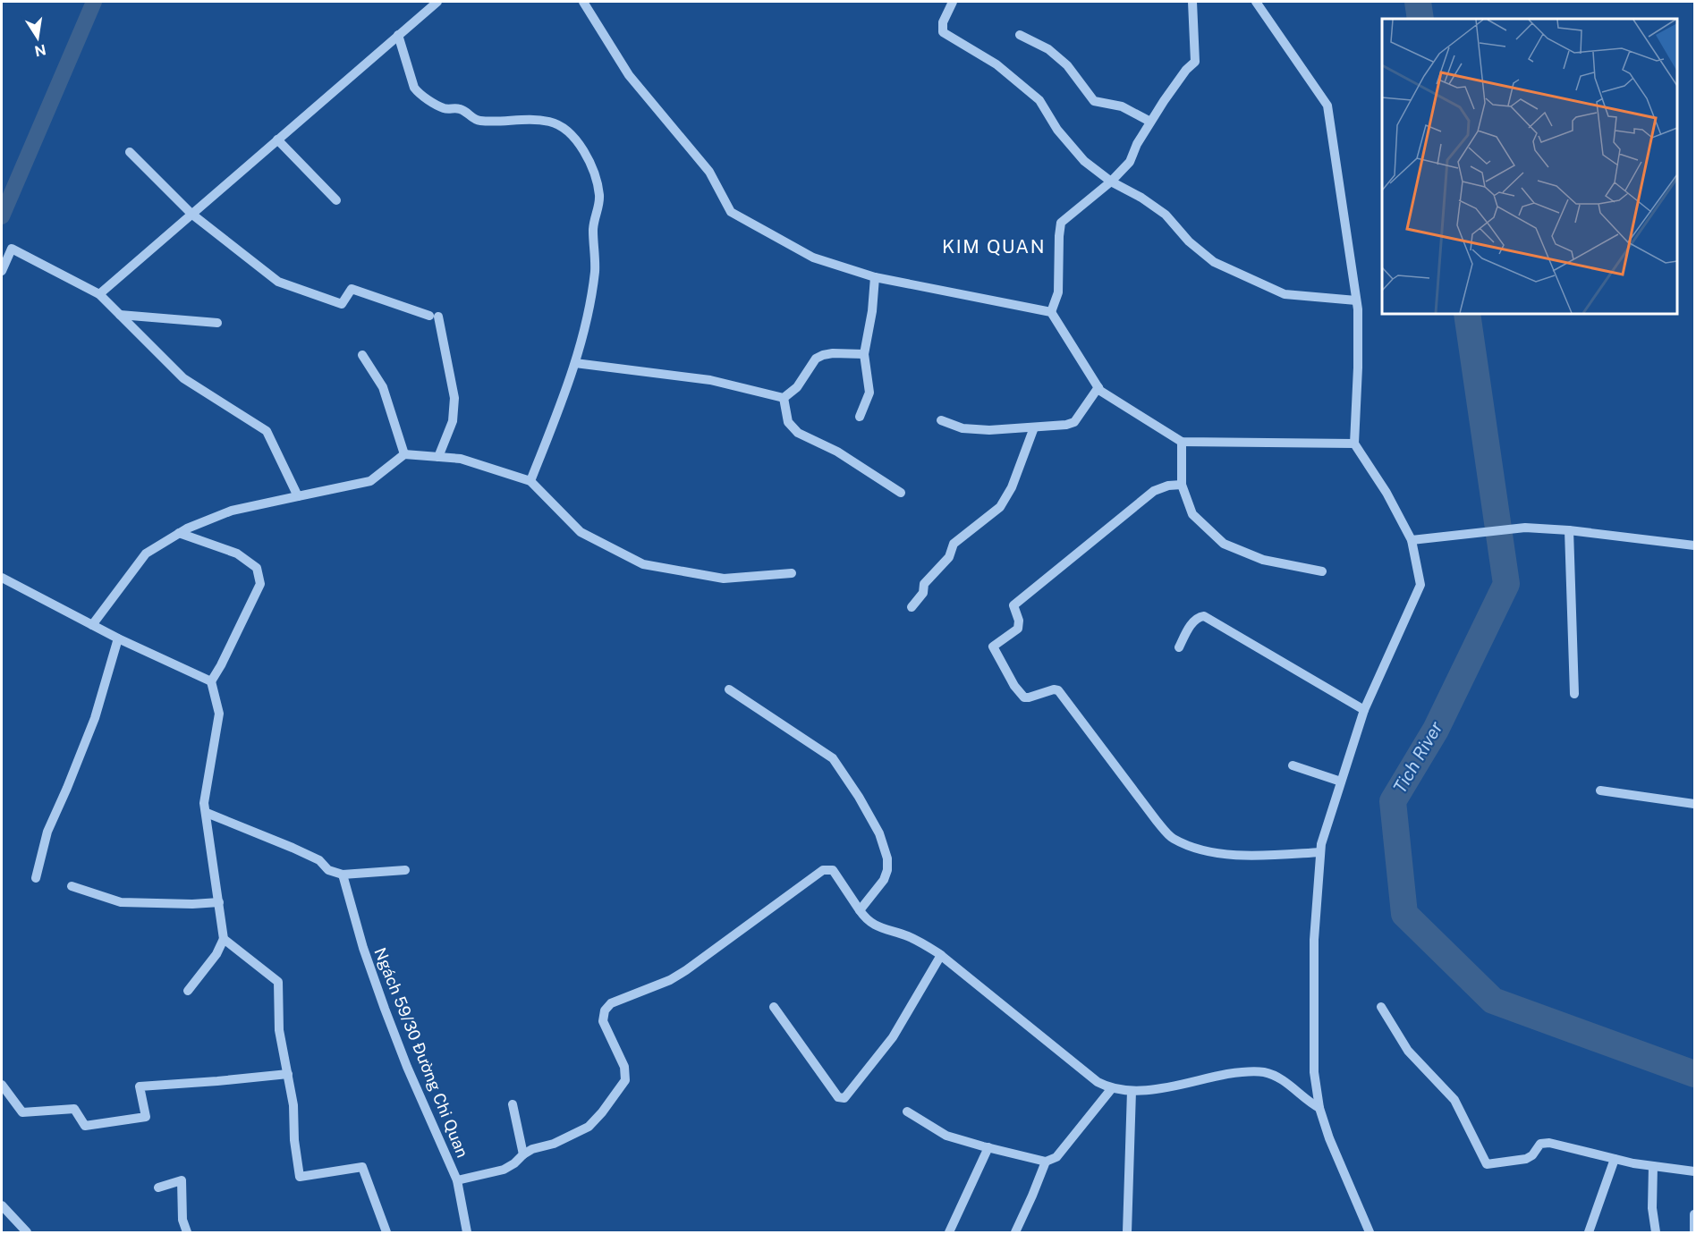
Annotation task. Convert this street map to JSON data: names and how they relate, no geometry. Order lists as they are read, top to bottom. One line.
{"streets":{"street":["Ngách 59/30 Đường Chi Quan"]},"districts":["KIM QUAN"],"water":["Tich River"],"north":"bottom"}
